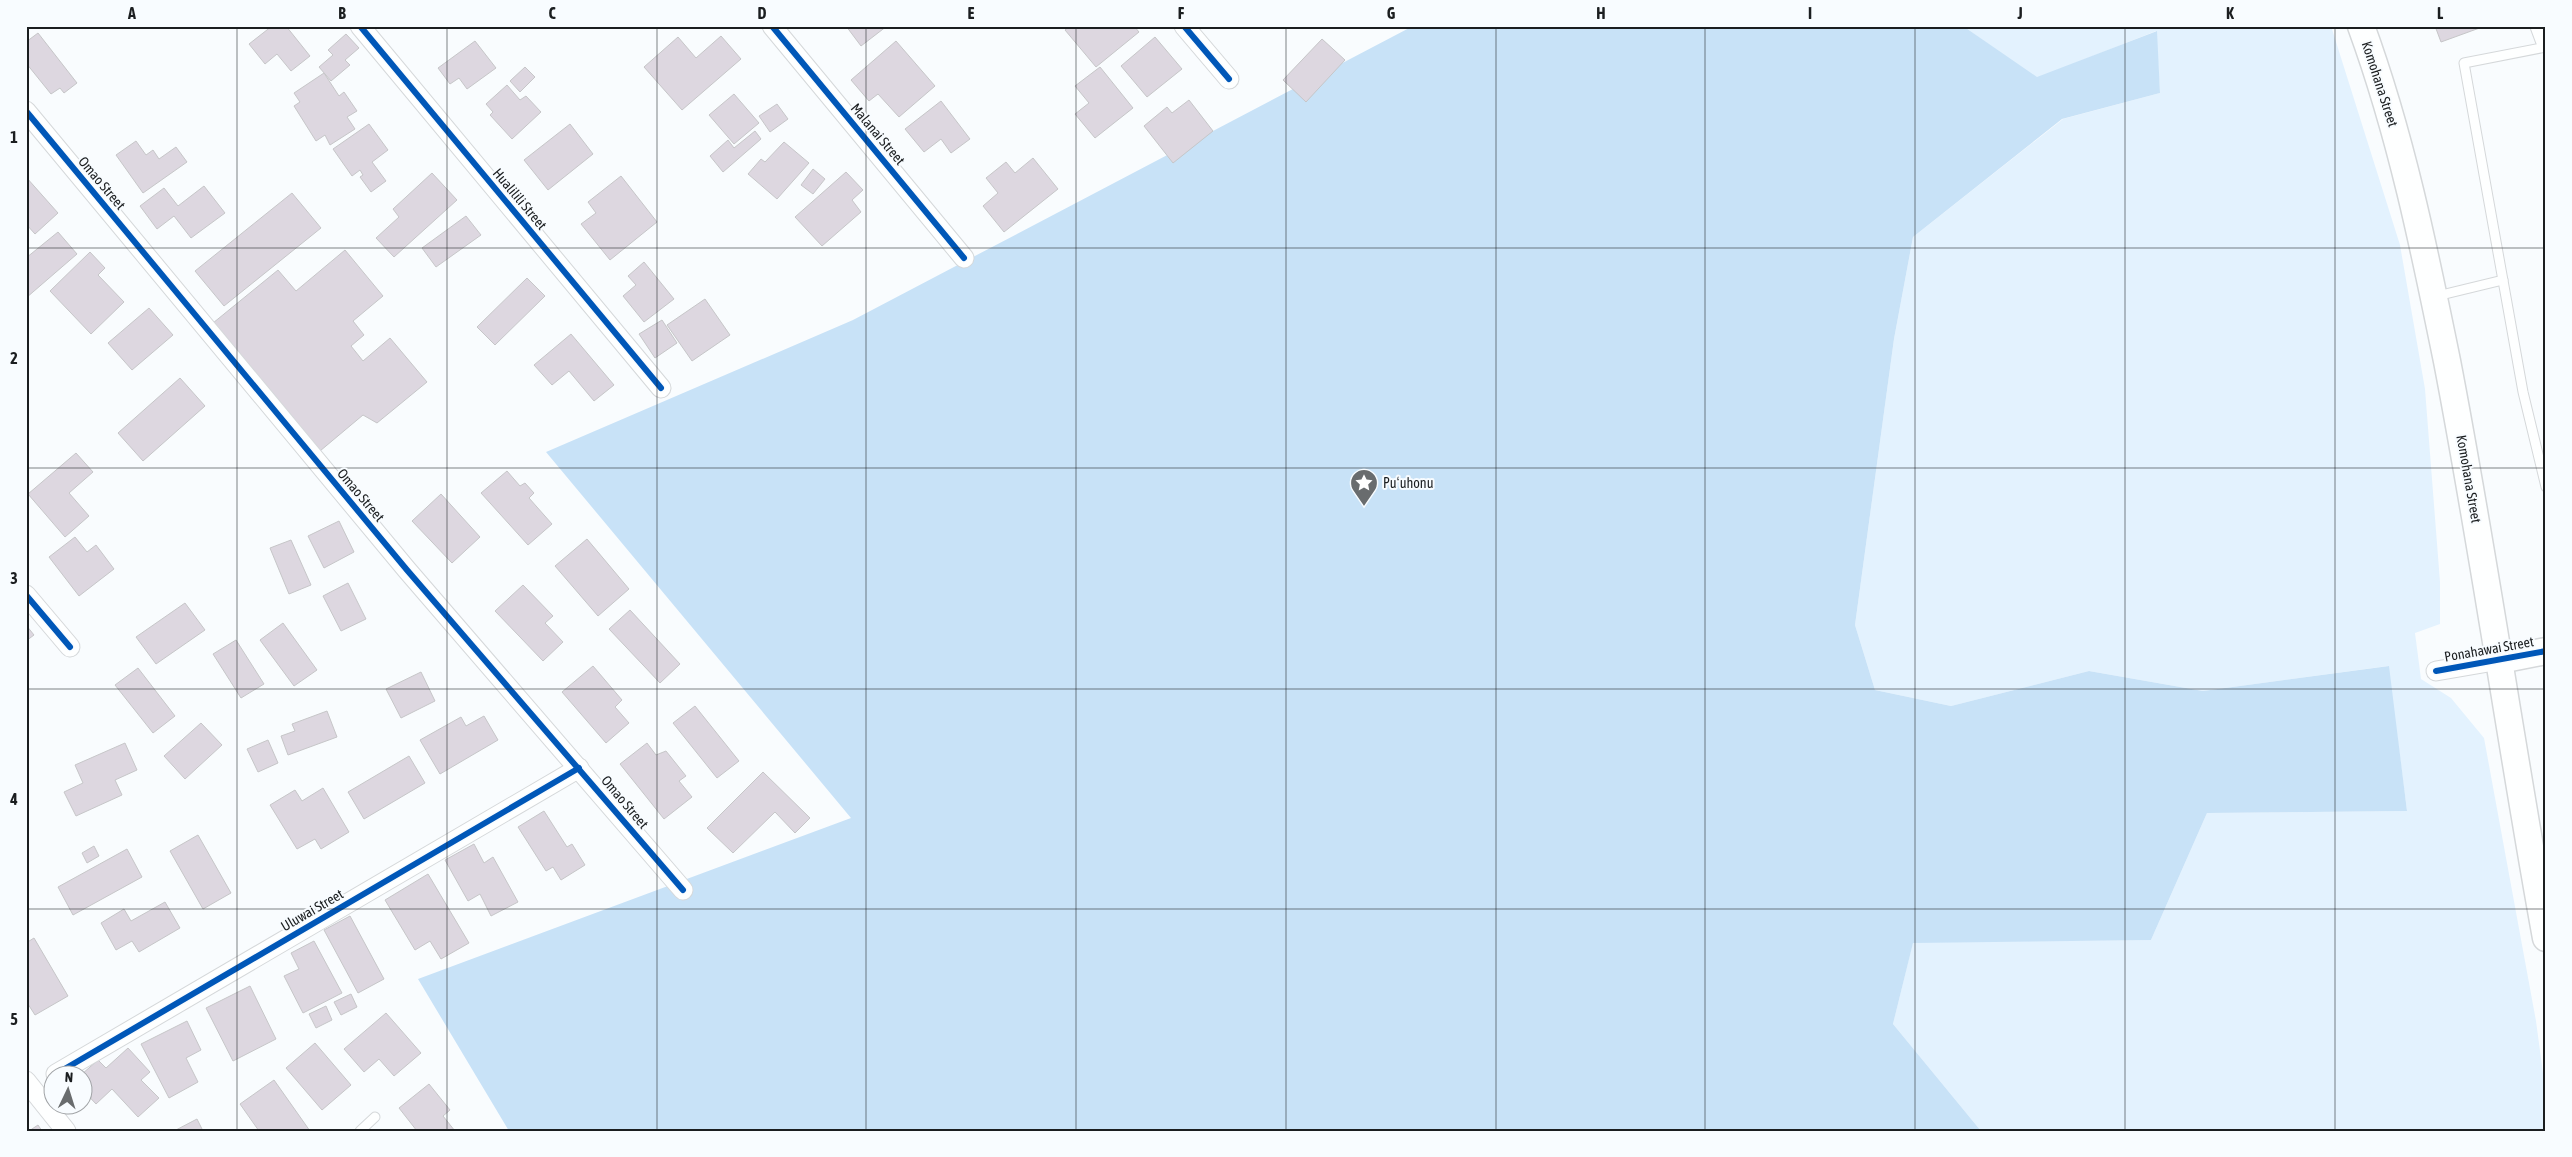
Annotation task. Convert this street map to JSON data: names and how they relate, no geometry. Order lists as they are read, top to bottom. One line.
{"streets":{"main road":["Komohana Street","Ponahawai Street"],"street":["Malanai Street","Omao Street","Hualilili Street","Uluwai Street"]},"crossings":[["Komohana Street","Ponahawai Street"],["Omao Street","Uluwai Street"]],"places":{"place":["Puʻuhonu"]},"north":"top","grid":{"columns":["A","B","C","D","E","F","G","H","I","J","K","L"],"rows":["1","2","3","4","5"]}}
